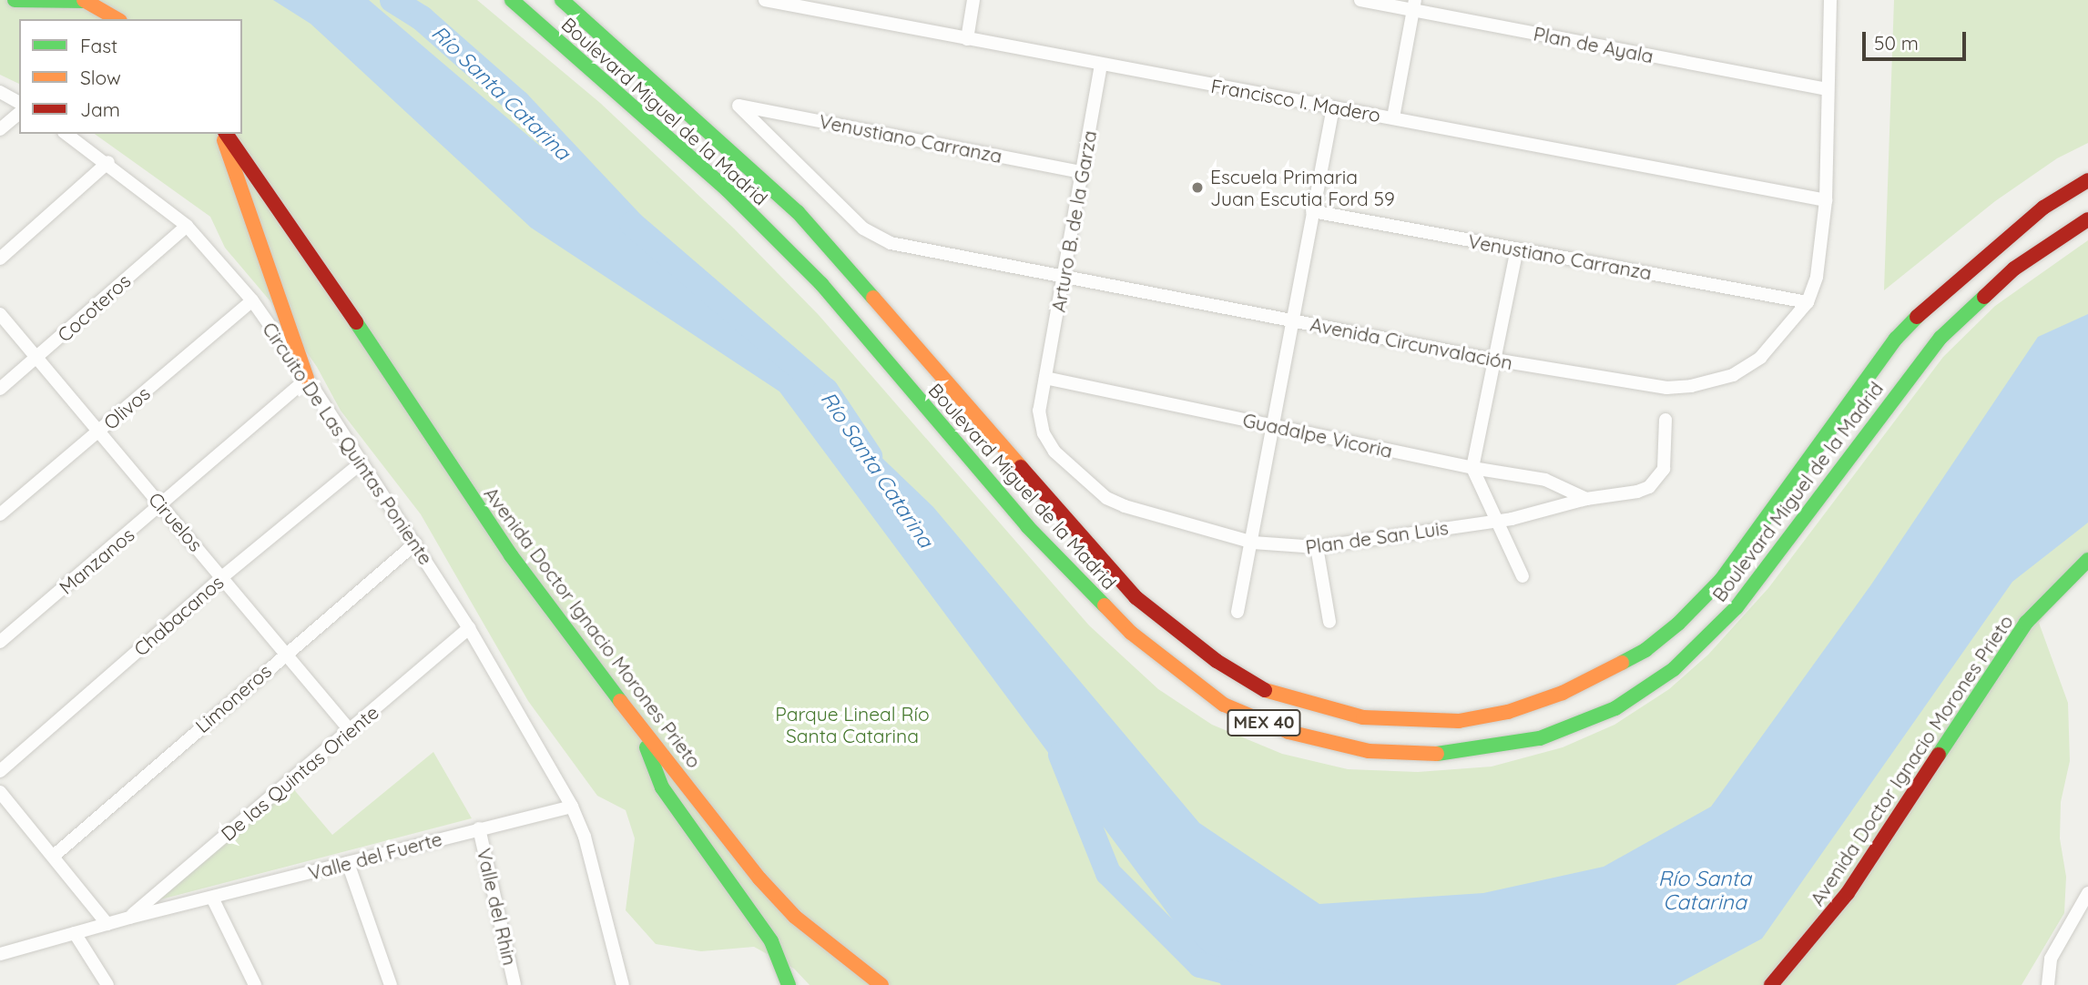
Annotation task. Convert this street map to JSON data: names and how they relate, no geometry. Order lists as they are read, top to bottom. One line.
{"streets":{"highway":["Boulevard Miguel de la Madrid","Avenida Doctor Ignacio Morones Prieto","MEX 40"],"street":["Plan de Ayala","Francisco I. Madero","Venustiano Carranza","Arturo B. de la Garza","Cocoteros","Avenida Circunvalación","Olivos","Guadalpe Vicoria","Circuito De Las Quintas Poniente","Ciruelos","Plan de San Luis","Manzanos","Chabacanos","Limoneros","De las Quintas Oriente","Valle del Fuerte","Valle del Rhin"]},"crossings":[["Plan de Ayala","Avenida Circunvalación"],["Francisco I. Madero","Arturo B. de la Garza"],["Francisco I. Madero","Avenida Circunvalación"],["Venustiano Carranza","Arturo B. de la Garza"],["Venustiano Carranza","Avenida Circunvalación"],["Arturo B. de la Garza","Avenida Circunvalación"],["Arturo B. de la Garza","Guadalpe Vicoria"],["Arturo B. de la Garza","Plan de San Luis"],["Cocoteros","Circuito De Las Quintas Poniente"],["Cocoteros","Ciruelos"],["Olivos","Circuito De Las Quintas Poniente"],["Olivos","Ciruelos"],["Guadalpe Vicoria","Plan de San Luis"],["Circuito De Las Quintas Poniente","Manzanos"],["Circuito De Las Quintas Poniente","Chabacanos"],["Circuito De Las Quintas Poniente","Limoneros"],["Circuito De Las Quintas Poniente","De las Quintas Oriente"],["Circuito De Las Quintas Poniente","Valle del Fuerte"],["Ciruelos","Manzanos"],["Ciruelos","Chabacanos"],["Ciruelos","Limoneros"],["Ciruelos","De las Quintas Oriente"],["De las Quintas Oriente","Valle del Fuerte"],["Valle del Fuerte","Valle del Rhin"]],"water":["Río Santa Catarina"],"parks":["Parque Lineal Río Santa Catarina"],"places":["Escuela Primaria Juan Escutia Ford 59"],"legend":["Fast","Slow","Jam"],"scale_bar":"50 m"}
